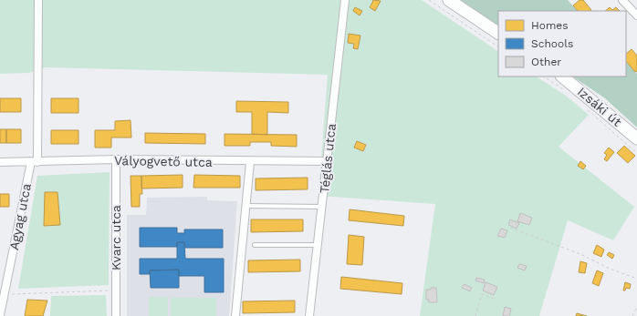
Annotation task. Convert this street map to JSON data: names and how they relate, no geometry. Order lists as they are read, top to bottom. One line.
{"streets":{"main road":["Izsáki út"],"street":["Téglás utca","Vályogvető utca","Agyag utca","Kvarc utca"]},"crossings":[["Téglás utca","Vályogvető utca"],["Vályogvető utca","Agyag utca"],["Vályogvető utca","Kvarc utca"]],"legend":["Homes","Schools","Other"]}
